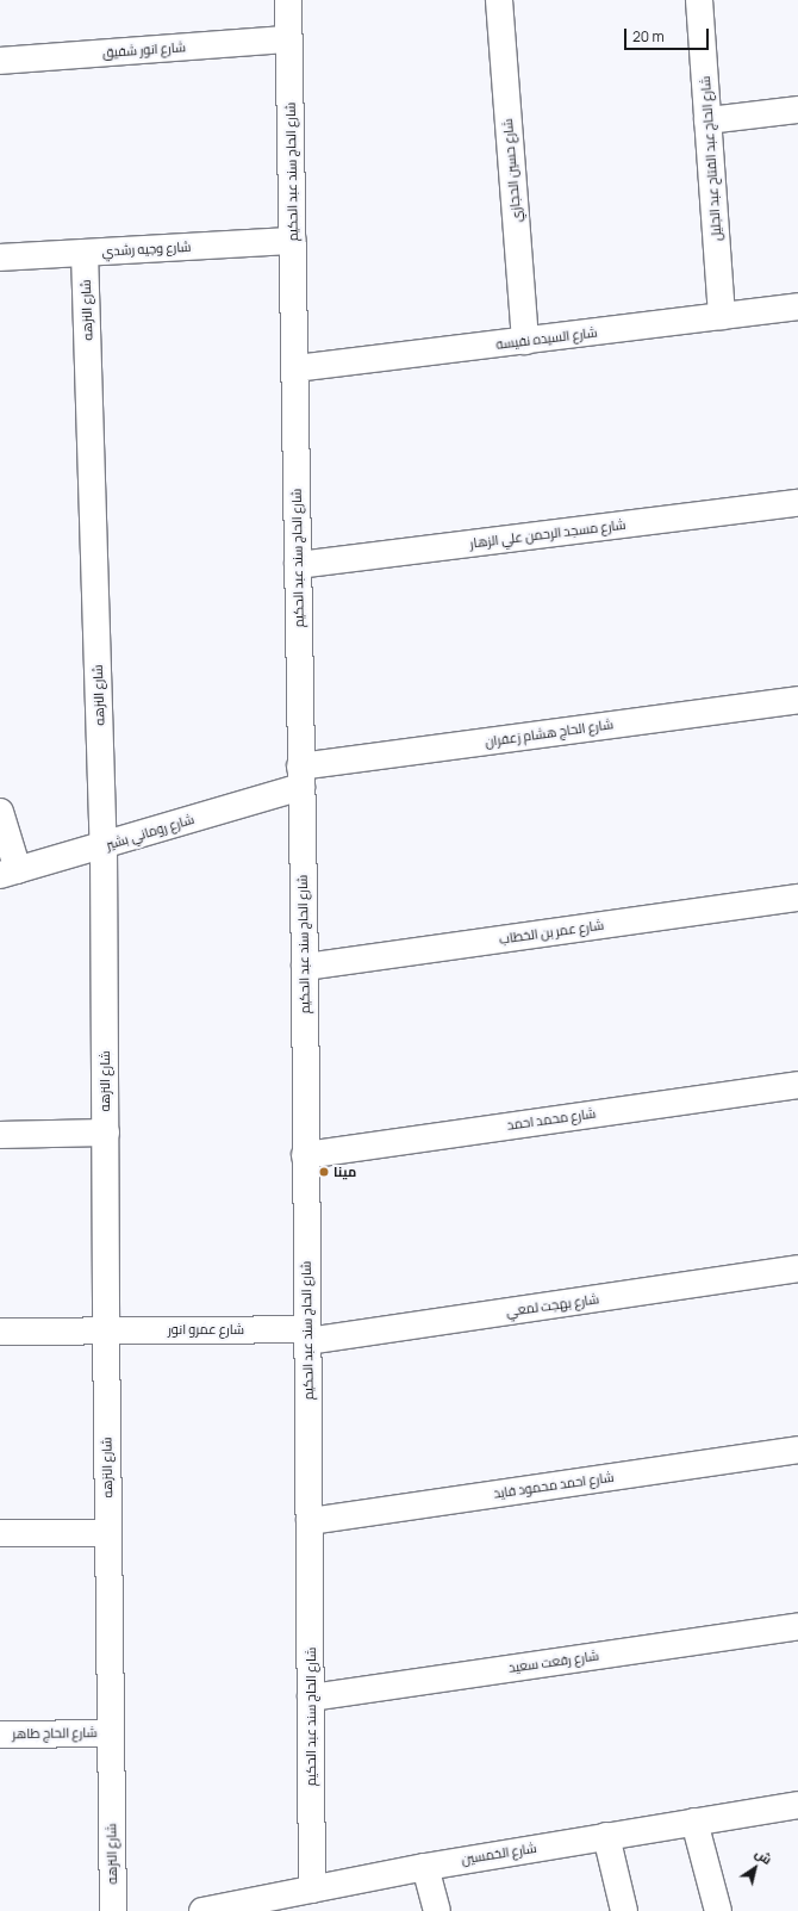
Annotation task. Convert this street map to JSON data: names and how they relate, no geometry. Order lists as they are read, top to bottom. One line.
{"streets":{"street":["شارع انور شفيق","شارع الحاج عبد الفتاح عبد الجليل","شارع حسين الحجازي","شارع الحاج سند عبد الحكيم","شارع وجيه رشدي","شارع النزهه","شارع السيده نفيسه","شارع مسجد الرحمن علي الزهار","شارع الحاج هشام زعفران","شارع روماني بشير","شارع عمر بن الخطاب","شارع محمد احمد","شارع بهجت لمعي","شارع عمرو انور","شارع احمد محمود فايد","شارع رفعت سعيد","شارع الحاج طاهر","شارع الخمسين"]},"crossings":[["شارع انور شفيق","شارع الحاج سند عبد الحكيم"],["شارع الحاج عبد الفتاح عبد الجليل","شارع السيده نفيسه"],["شارع حسين الحجازي","شارع السيده نفيسه"],["شارع الحاج سند عبد الحكيم","شارع وجيه رشدي"],["شارع الحاج سند عبد الحكيم","شارع السيده نفيسه"],["شارع الحاج سند عبد الحكيم","شارع مسجد الرحمن علي الزهار"],["شارع الحاج سند عبد الحكيم","شارع الحاج هشام زعفران"],["شارع الحاج سند عبد الحكيم","شارع روماني بشير"],["شارع الحاج سند عبد الحكيم","شارع عمر بن الخطاب"],["شارع الحاج سند عبد الحكيم","شارع محمد احمد"],["شارع الحاج سند عبد الحكيم","شارع بهجت لمعي"],["شارع الحاج سند عبد الحكيم","شارع عمرو انور"],["شارع الحاج سند عبد الحكيم","شارع احمد محمود فايد"],["شارع الحاج سند عبد الحكيم","شارع رفعت سعيد"],["شارع الحاج سند عبد الحكيم","شارع الخمسين"],["شارع وجيه رشدي","شارع النزهه"],["شارع النزهه","شارع روماني بشير"],["شارع النزهه","شارع عمرو انور"],["شارع النزهه","شارع الحاج طاهر"],["شارع الحاج هشام زعفران","شارع روماني بشير"],["شارع بهجت لمعي","شارع عمرو انور"]],"places":["مينا"],"scale_bar":"20 m","north":"top right"}
